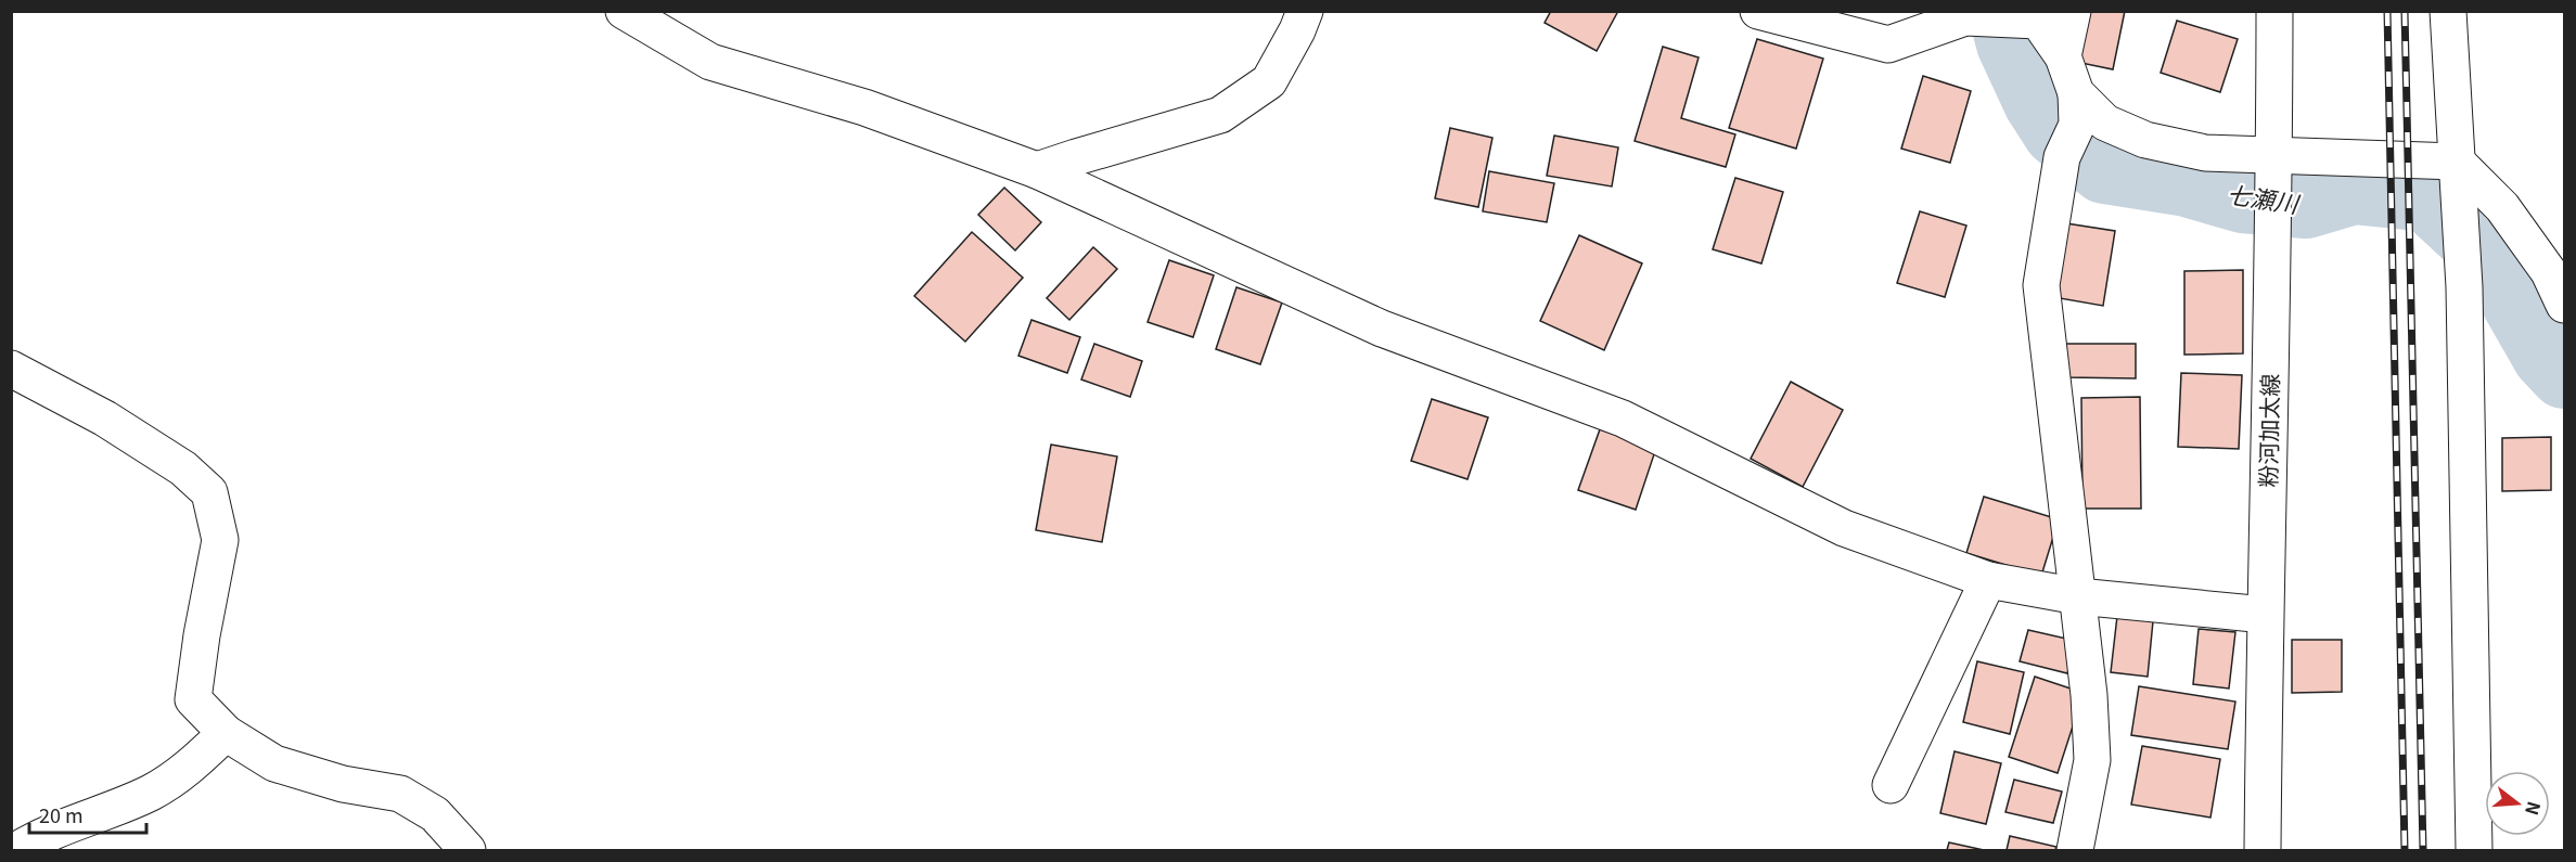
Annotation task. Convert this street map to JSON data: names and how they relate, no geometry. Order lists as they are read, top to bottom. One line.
{"streets":{"street":["粉河加太線"]},"water":["七瀬川"],"scale_bar":"20 m","north":"right"}
